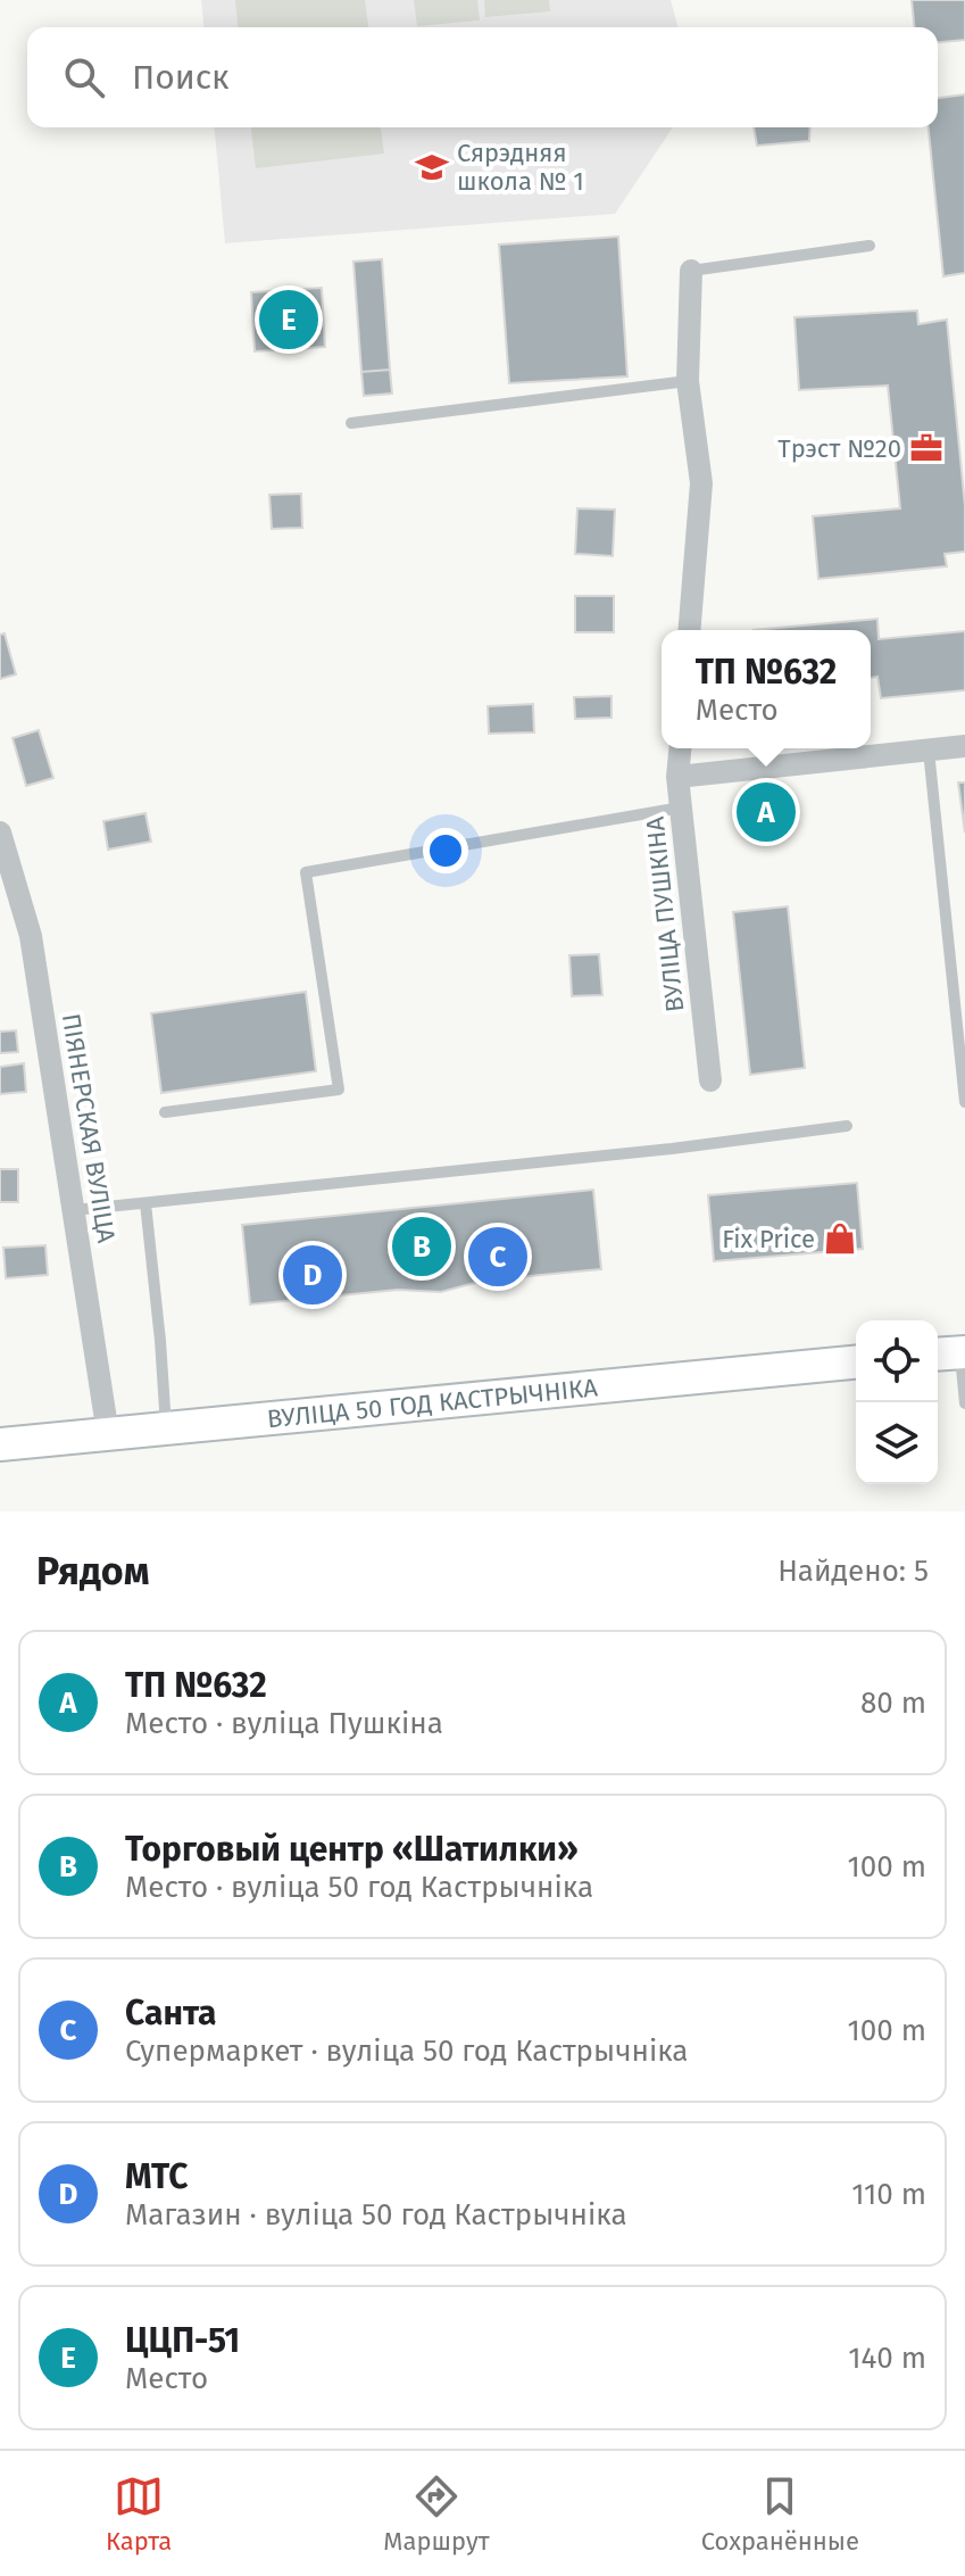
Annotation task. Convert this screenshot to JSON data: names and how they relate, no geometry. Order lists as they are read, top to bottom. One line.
{"streets":{"street":["ВУЛІЦА ПУШКІНА","ПІЯНЕРСКАЯ ВУЛІЦА","ВУЛІЦА 50 ГОД КАСТРЫЧНІКА"]},"crossings":[["ПІЯНЕРСКАЯ ВУЛІЦА","ВУЛІЦА 50 ГОД КАСТРЫЧНІКА"]],"places":{"school or university":["Сярэдняя школа № 1"],"office":["Трэст №20"],"shop":["Fix Price"]},"page":{"search":"Поиск","pins":["E","A","B","C","D"],"popup":["ТП №632","Место"],"heading":["Рядом","Найдено: 5"],"list":[{"mark":"A","name":"ТП №632","note":"Место · вуліца Пушкіна","value":"80 m"},{"mark":"B","name":"Торговый центр «Шатилки»","note":"Место · вуліца 50 год Кастрычніка","value":"100 m"},{"mark":"C","name":"Санта","note":"Супермаркет · вуліца 50 год Кастрычніка","value":"100 m"},{"mark":"D","name":"МТС","note":"Магазин · вуліца 50 год Кастрычніка","value":"110 m"},{"mark":"E","name":"ЦЦП-51","note":"Место","value":"140 m"}],"nav":["Карта","Маршрут","Сохранённые"]}}
